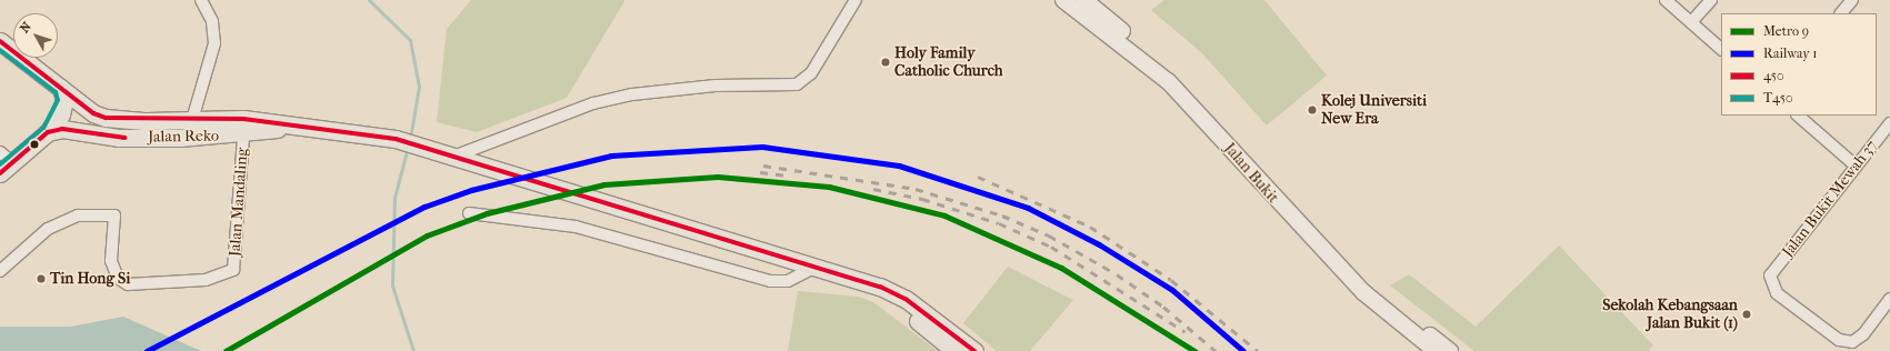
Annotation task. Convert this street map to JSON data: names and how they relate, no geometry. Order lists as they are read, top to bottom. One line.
{"streets":{"main road":["Jalan Reko","Jalan Bukit"],"street":["Jalan Bukit Mewah 37","Jalan Mandaling"]},"crossings":[["Jalan Reko","Jalan Mandaling"]],"places":["Holy Family Catholic Church","Kolej Universiti New Era","Tin Hong Si","Sekolah Kebangsaan Jalan Bukit (1)"],"lines":["transit line 450","transit line T450","rail line 1","metro line 9"],"legend":["Metro 9","Railway 1","450","T450"],"north":"top left"}
